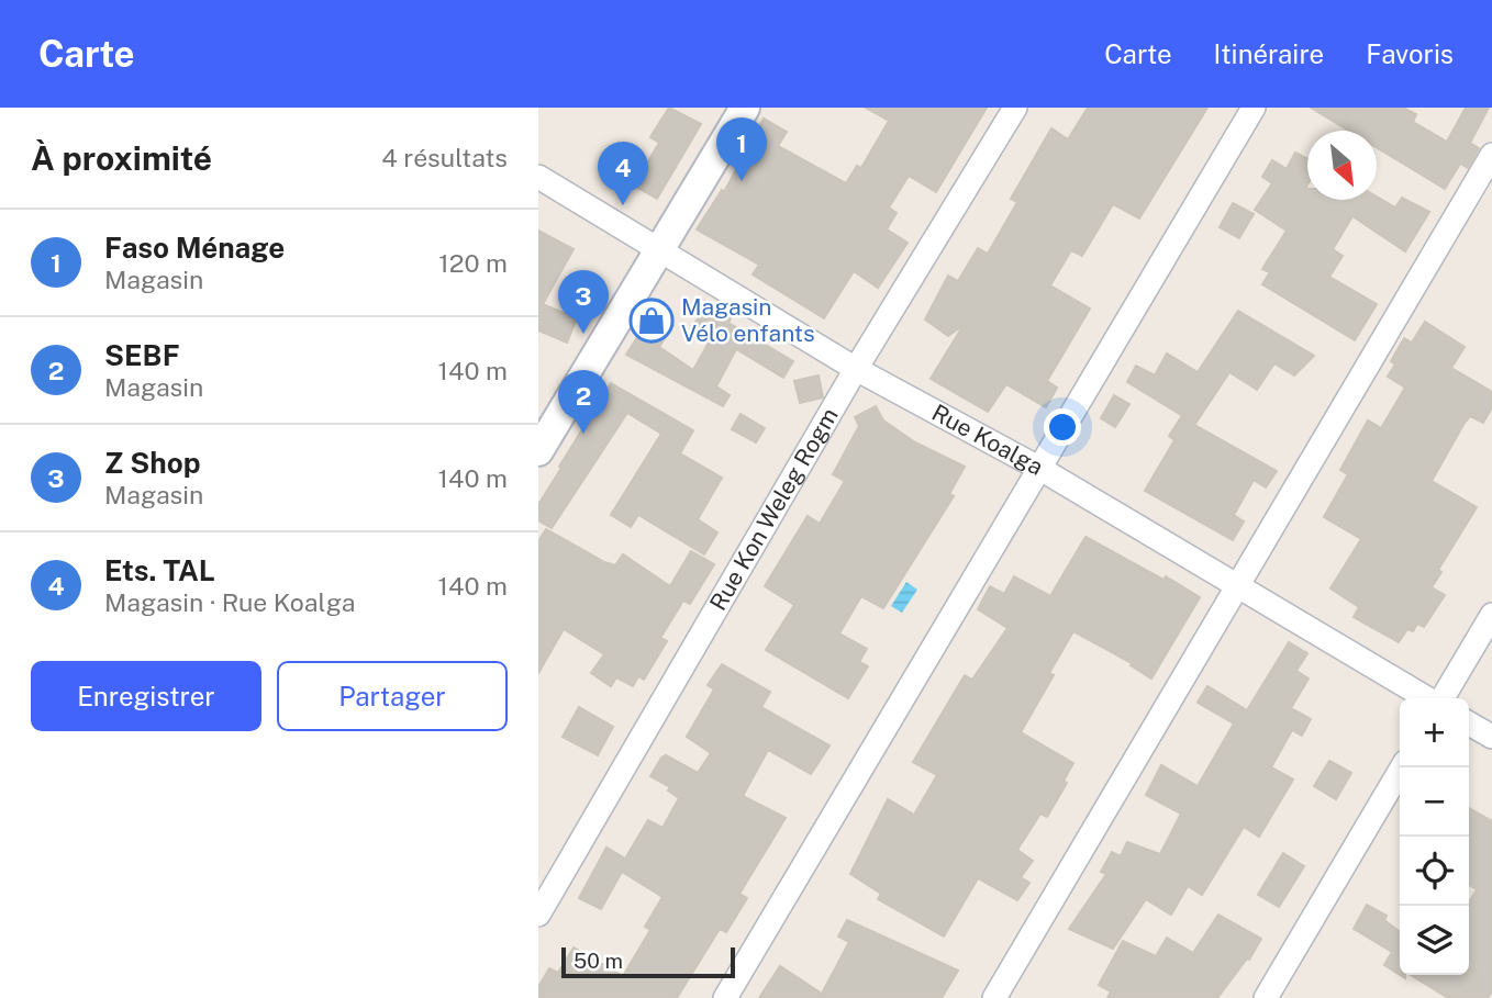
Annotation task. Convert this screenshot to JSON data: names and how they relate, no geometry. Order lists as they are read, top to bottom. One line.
{"streets":{"street":["Rue Koalga","Rue Kon Weleg Rogm"]},"crossings":[["Rue Koalga","Rue Kon Weleg Rogm"]],"places":{"shop":["Magasin Vélo enfants"]},"scale_bar":"50 m","north":"bottom right","page":{"header":"Carte","nav":["Carte","Itinéraire","Favoris"],"heading":["À proximité","4 résultats"],"pins":["1","4","3","2"],"list":[{"mark":"1","name":"Faso Ménage","note":"Magasin","value":"120 m"},{"mark":"2","name":"SEBF","note":"Magasin","value":"140 m"},{"mark":"3","name":"Z Shop","note":"Magasin","value":"140 m"},{"mark":"4","name":"Ets. TAL","note":"Magasin · Rue Koalga","value":"140 m"}],"buttons":["Enregistrer","Partager"],"map_buttons":["+","−"],"scale":"50 m"}}
